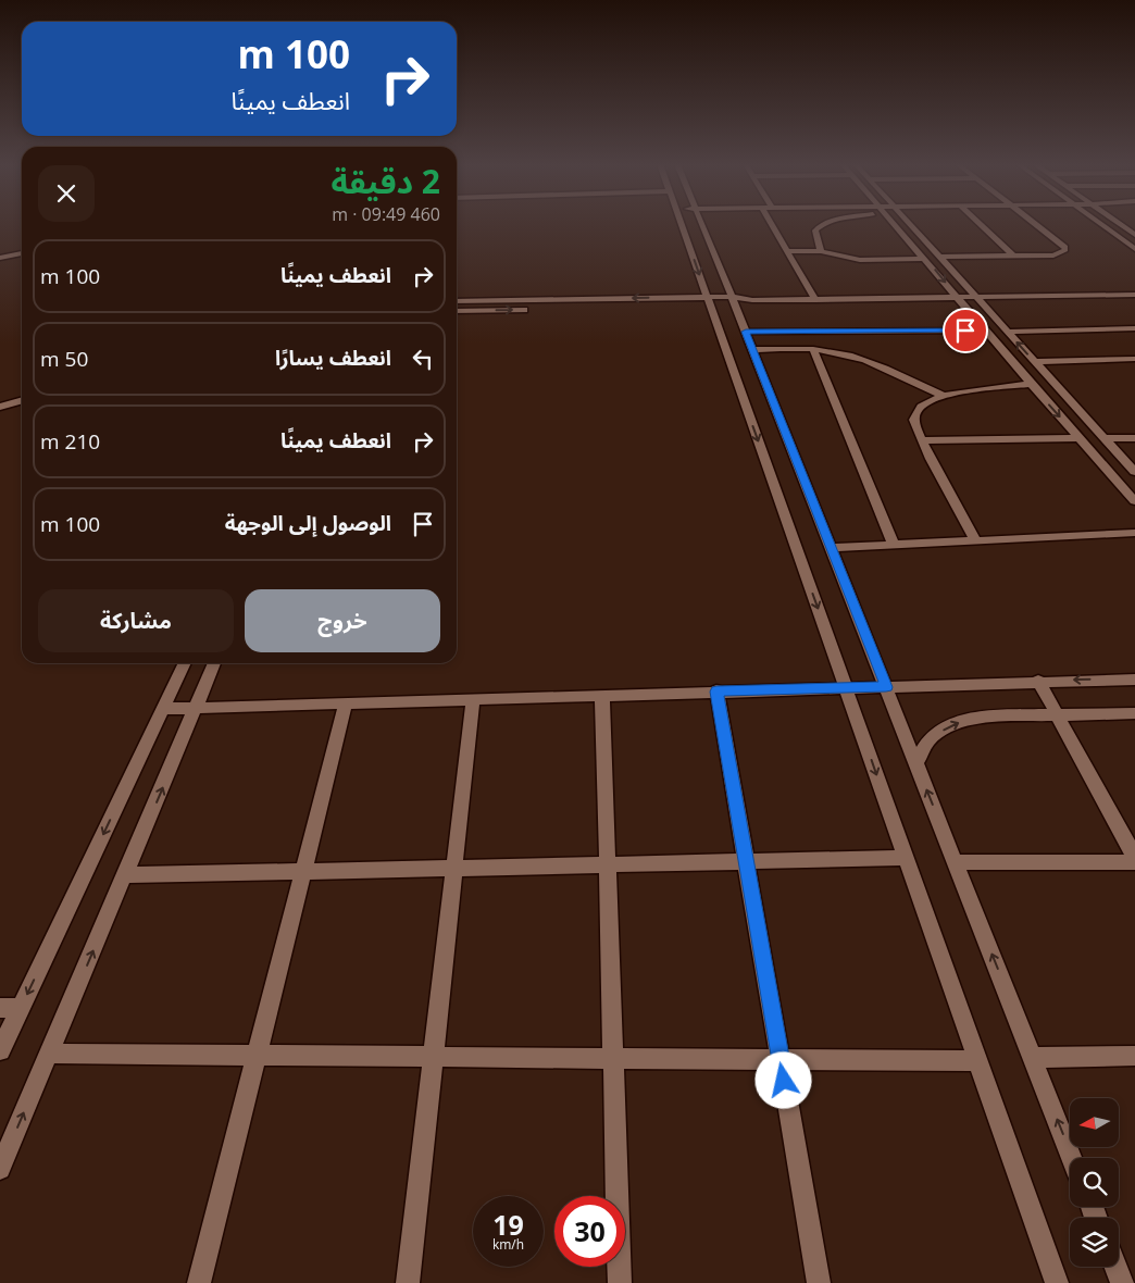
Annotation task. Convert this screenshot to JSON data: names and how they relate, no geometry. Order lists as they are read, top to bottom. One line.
{"north":"left","page":{"turn":["100 m","انعطف يمينًا"],"heading":["2 دقيقة","460 m · 09:49"],"list":[{"name":"انعطف يمينًا","value":"100 m"},{"name":"انعطف يسارًا","value":"50 m"},{"name":"انعطف يمينًا","value":"210 m"},{"name":"الوصول إلى الوجهة","value":"100 m"}],"buttons":["خروج","مشاركة"],"speed":"19 km/h","limit":"30"}}
